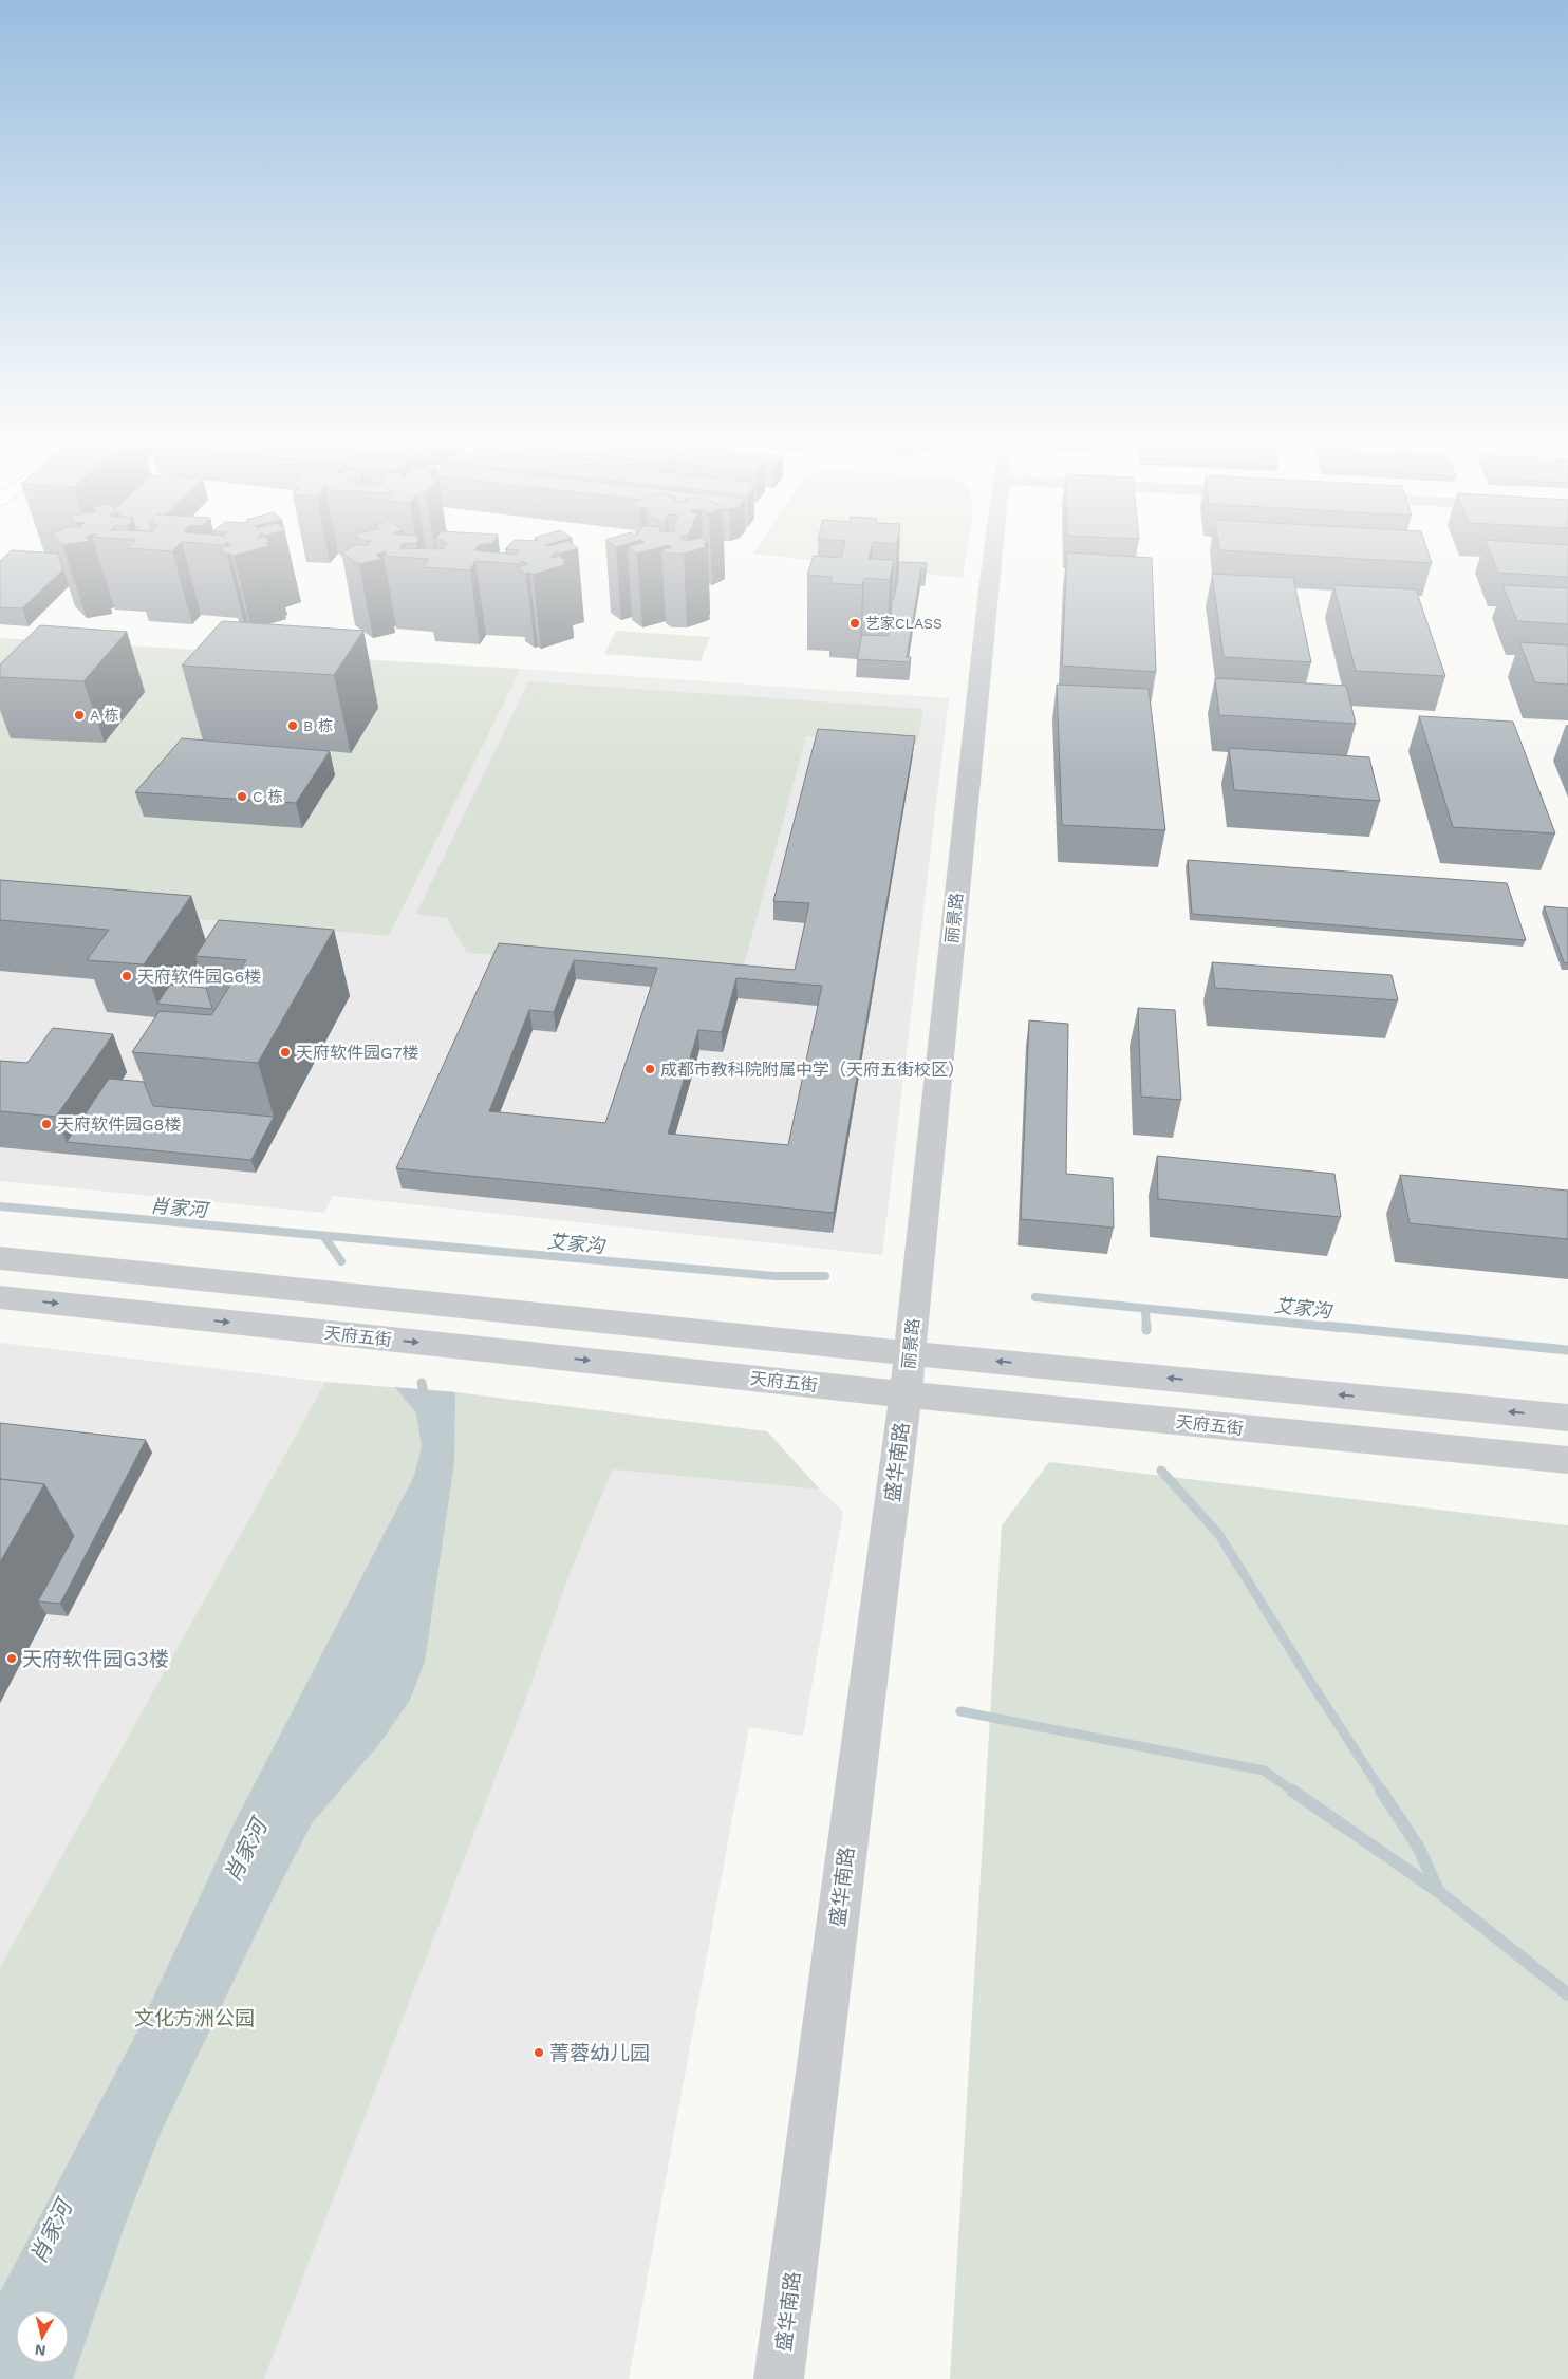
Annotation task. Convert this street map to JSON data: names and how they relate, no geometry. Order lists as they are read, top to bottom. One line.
{"streets":{"street":["丽景路","天府五街","盛华南路"]},"crossings":[["丽景路","天府五街"],["丽景路","盛华南路"],["天府五街","盛华南路"]],"water":["肖家河","艾家沟"],"parks":["文化方洲公园"],"places":["艺家CLASS","A 栋","B 栋","C 栋","天府软件园G6楼","天府软件园G7楼","成都市教科院附属中学（天府五街校区）","天府软件园G8楼","天府软件园G3楼","菁蓉幼儿园"],"north":"bottom"}
